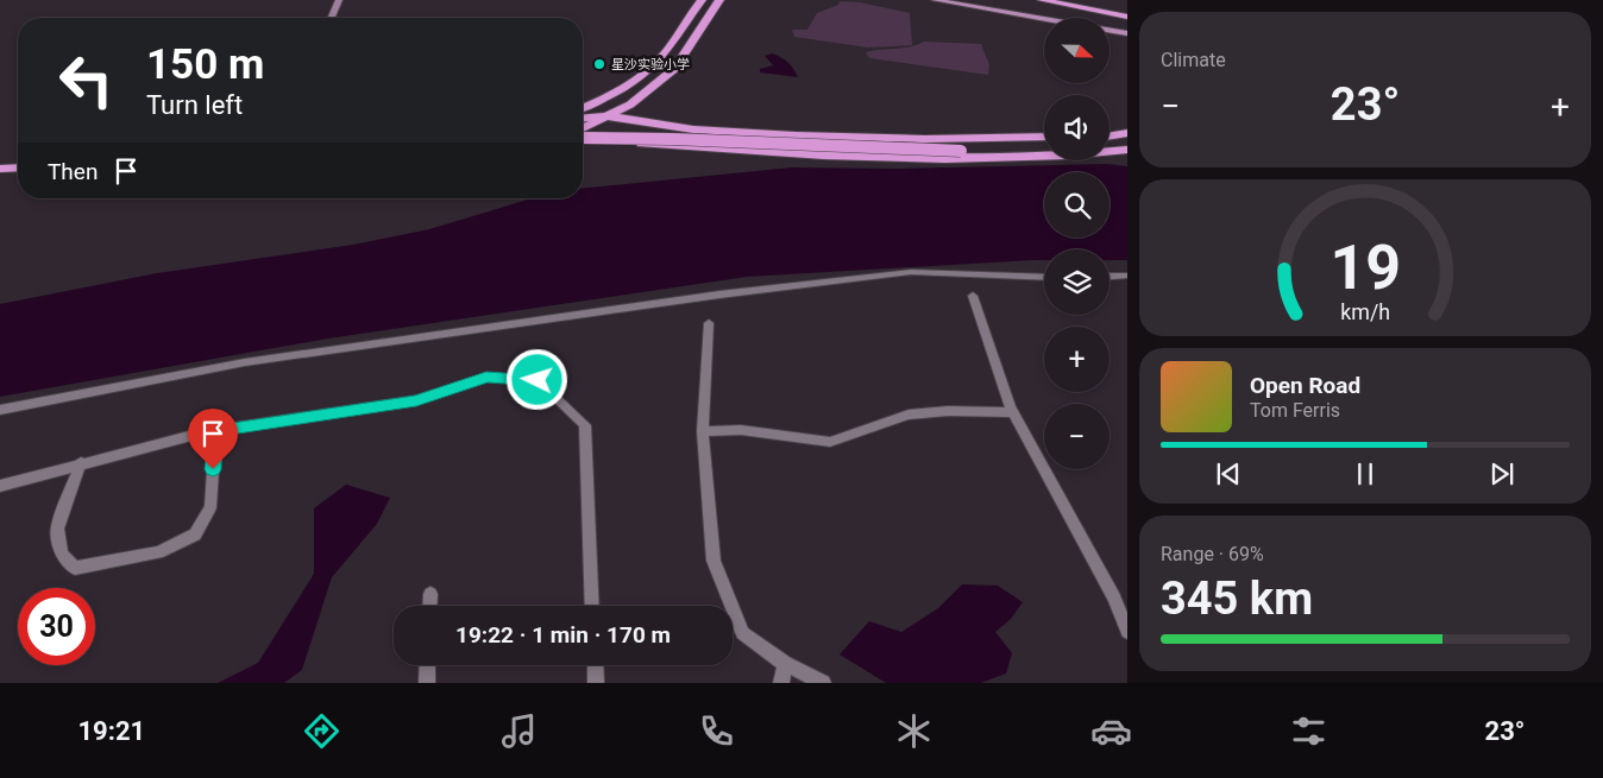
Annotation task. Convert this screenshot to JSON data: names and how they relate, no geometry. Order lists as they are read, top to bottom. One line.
{"places":["星沙实验小学"],"north":"right","page":{"tile":["Climate",["Range · 69%","345 km"]],"map_buttons":["+","−"],"turn":["150 m","Turn left"],"heat":["−","23°","+"],"then":"Then","song":["Open Road","Tom Ferris"],"limit":"30","trip":"19:22 · 1 min · 170 m","tabs":["19:21","23°"],"gauge":["19","km/h"]}}
